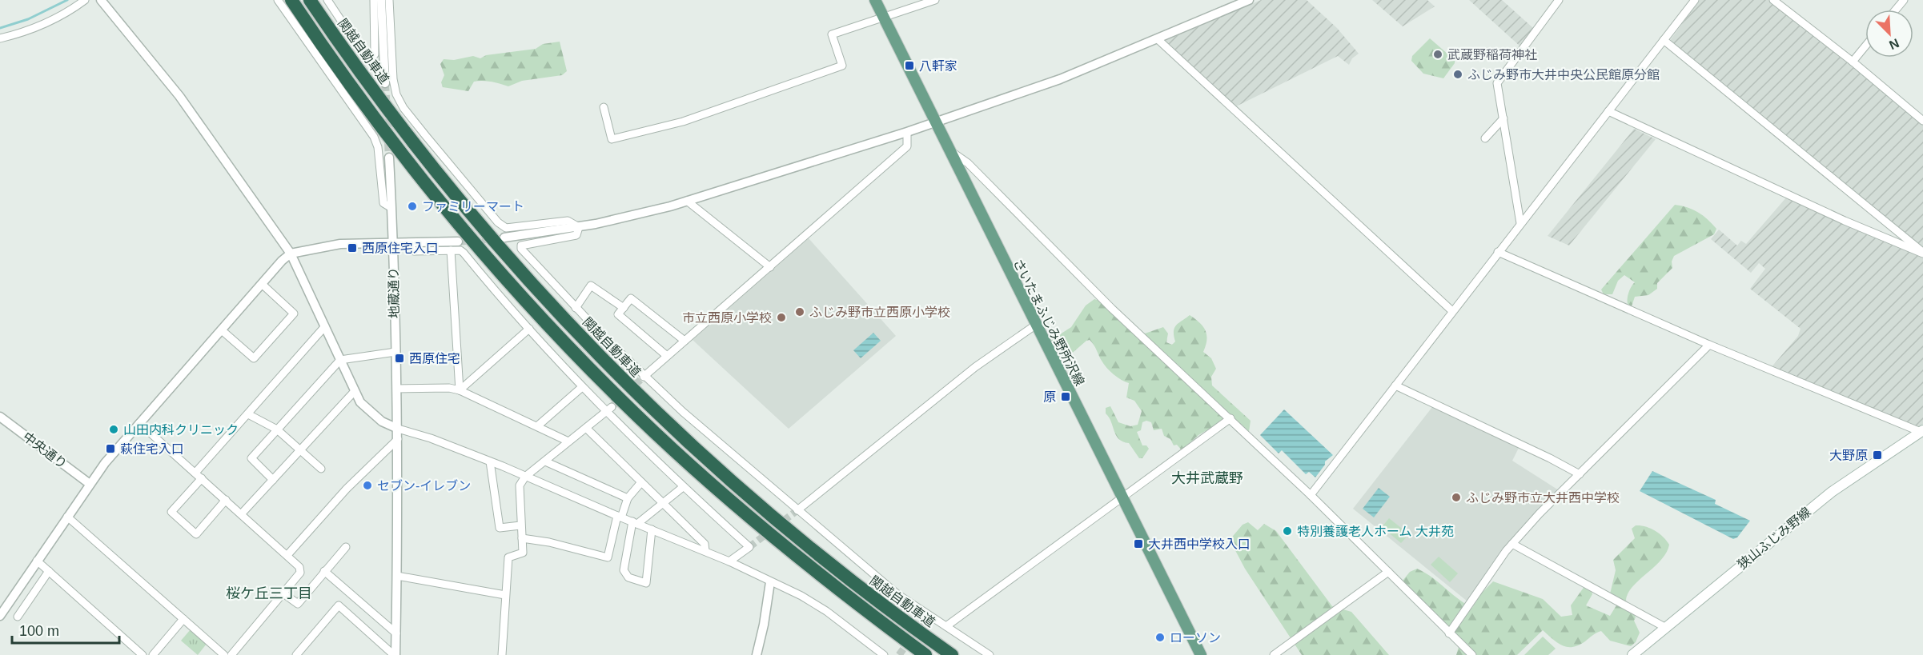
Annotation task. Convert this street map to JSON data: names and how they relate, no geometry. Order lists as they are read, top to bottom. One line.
{"streets":{"highway":["関越自動車道"],"main road":["さいたまふじみ野所沢線","狭山ふじみ野線"],"street":["地蔵通り","中央通り"]},"districts":["大井武蔵野","桜ケ丘三丁目"],"places":{"other":["武蔵野稲荷神社","ふじみ野市大井中央公民館原分館","ファミリーマート","ふじみ野市立西原小学校","市立西原小学校","山田内科クリニック","セブン-イレブン","ふじみ野市立大井西中学校","特別養護老人ホーム 大井苑","ローソン"],"transit":["八軒家","西原住宅入口","西原住宅","原","萩住宅入口","大野原","大井西中学校入口"]},"scale_bar":"100 m","north":"bottom right"}
